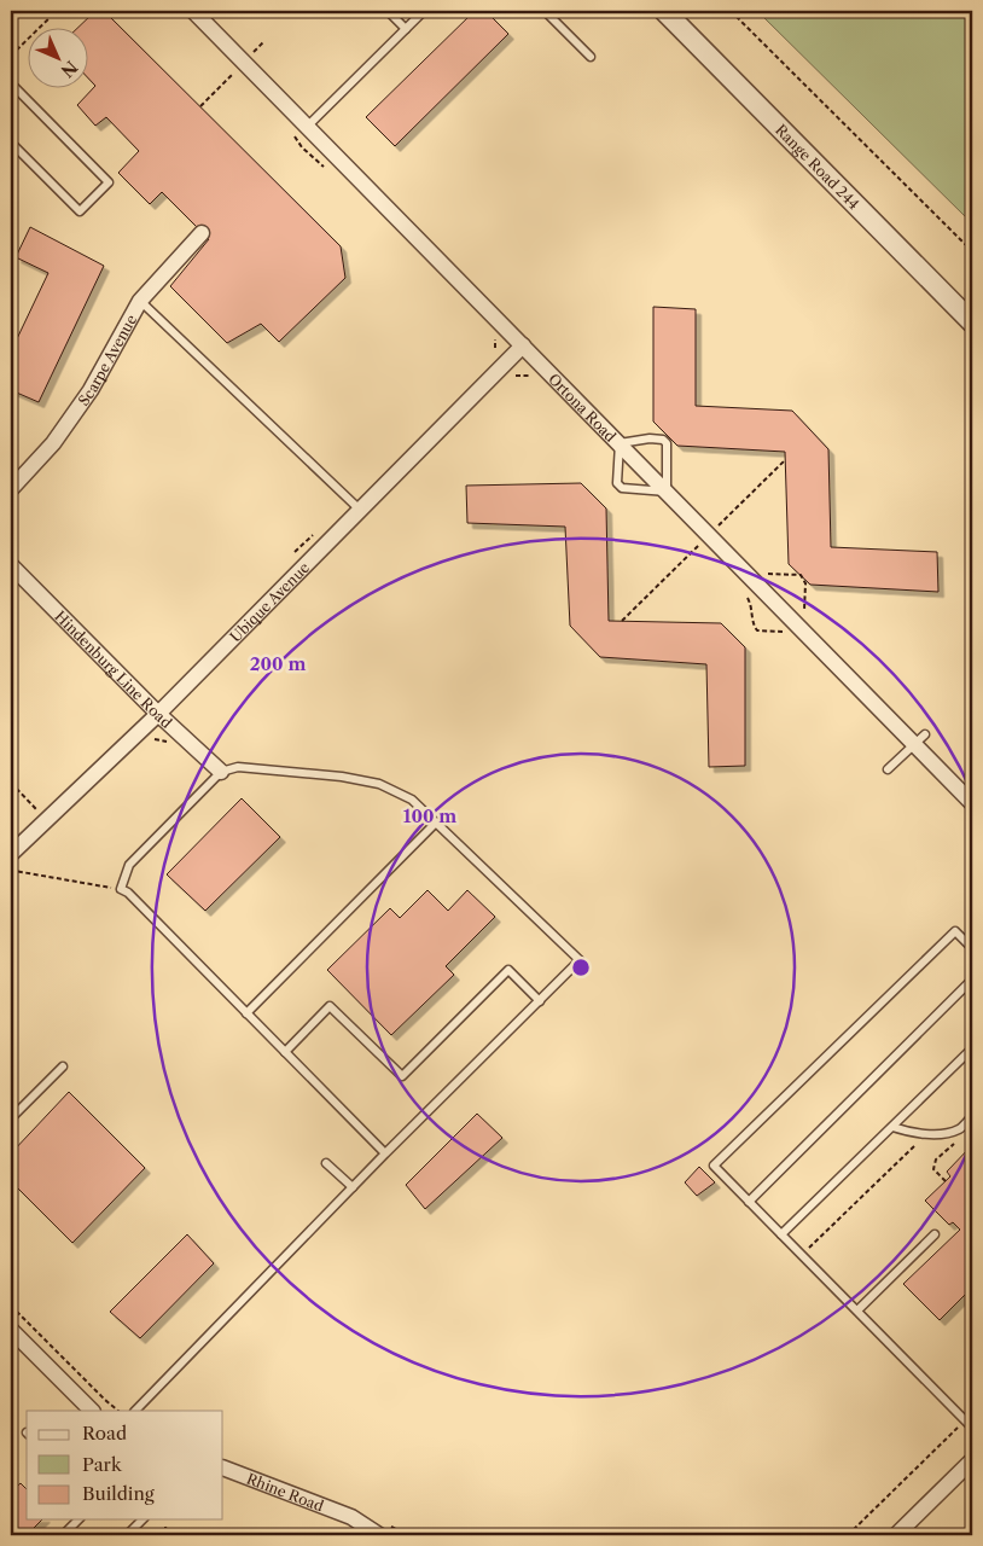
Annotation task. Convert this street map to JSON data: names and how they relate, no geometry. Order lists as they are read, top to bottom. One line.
{"streets":{"street":["Range Road 244","Scarpe Avenue","Ortona Road","Ubique Avenue","Hindenburg Line Road","Rhine Road"]},"crossings":[["Ortona Road","Ubique Avenue"],["Ubique Avenue","Hindenburg Line Road"]],"legend":["Road","Park","Building"],"north":"bottom right","rings":["200 m","100 m"]}
